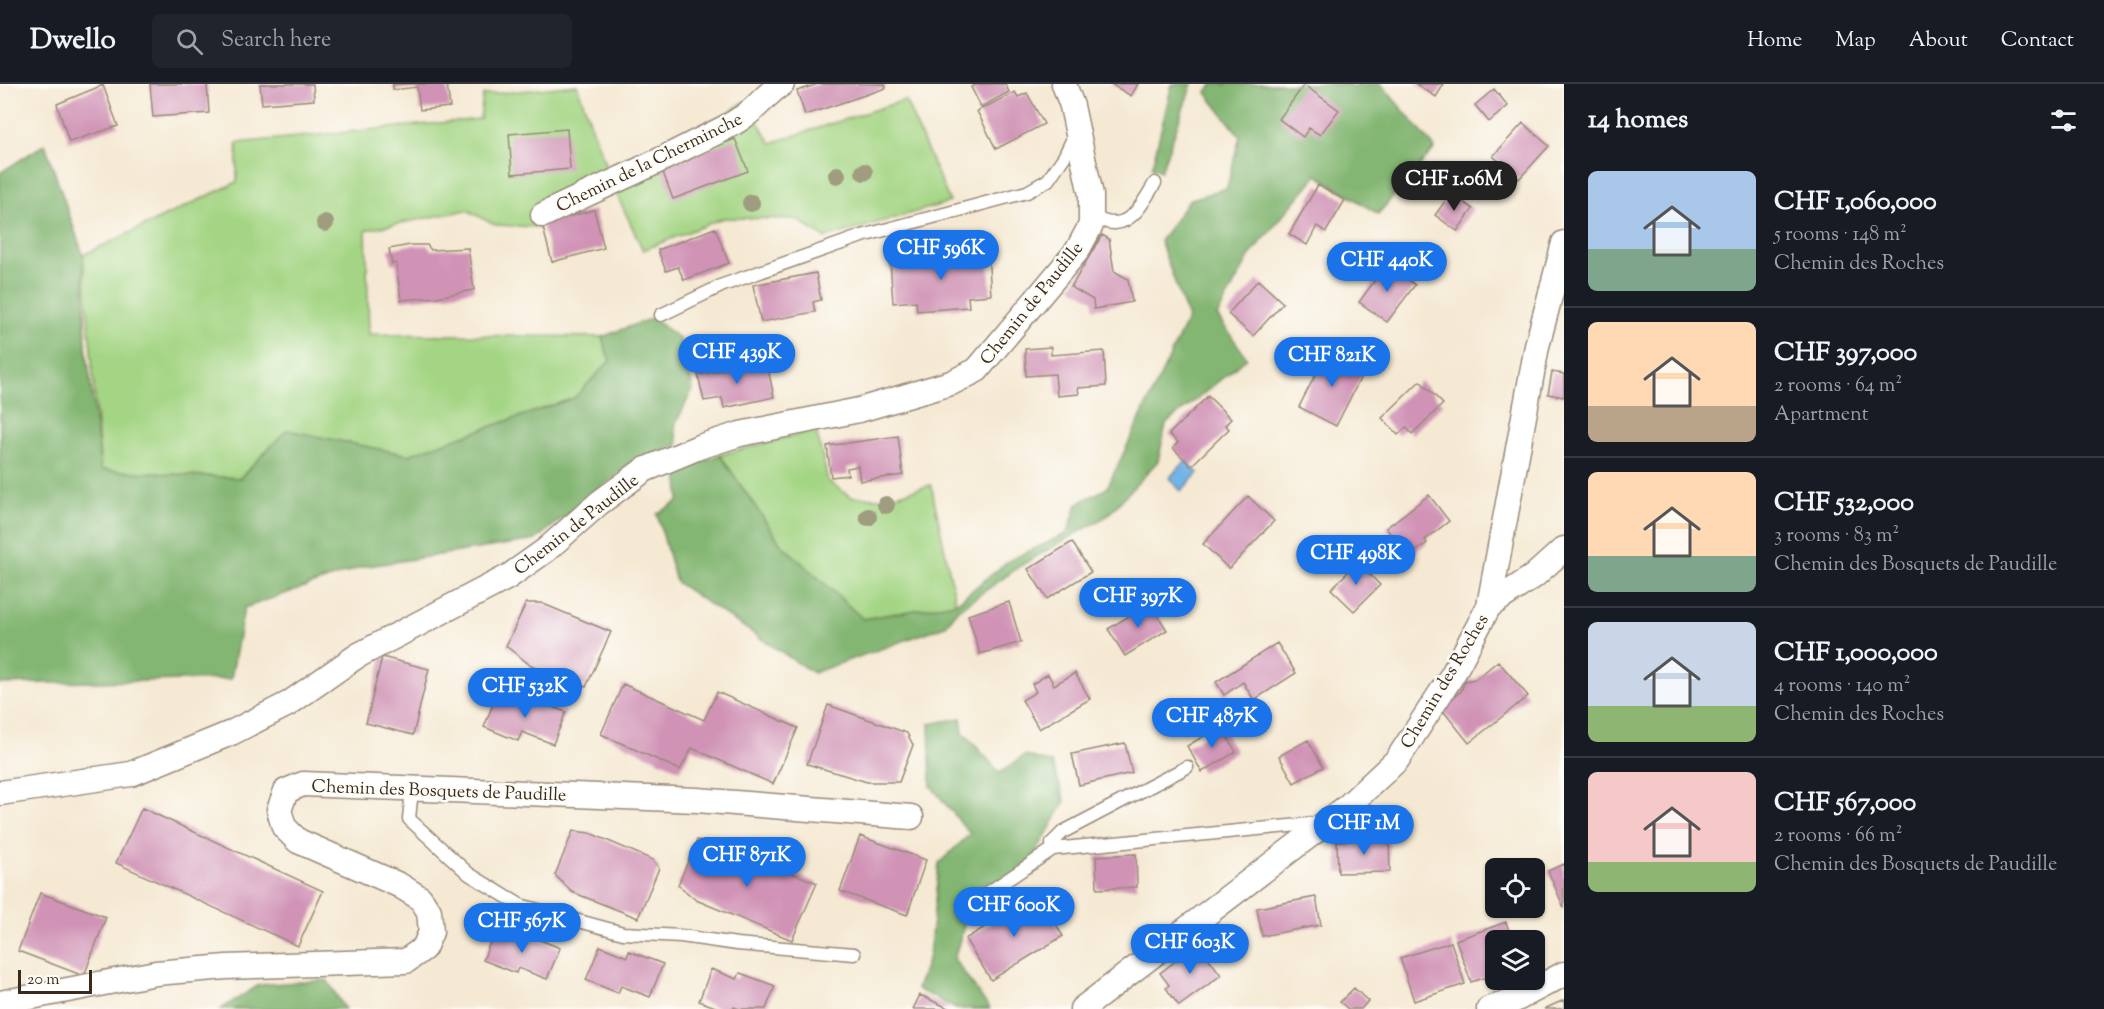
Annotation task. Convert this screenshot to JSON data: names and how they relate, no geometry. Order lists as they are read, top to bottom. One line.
{"streets":{"street":["Chemin de la Cherminche","Chemin de Paudille","Chemin des Roches","Chemin des Bosquets de Paudille"]},"scale_bar":"20 m","page":{"header":"Dwello","search":"Search here","nav":["Home","Map","About","Contact"],"heading":"14 homes","list":[{"name":"CHF 1,060,000","note":"5 rooms · 148 m² · Chemin des Roches"},{"name":"CHF 397,000","note":"2 rooms · 64 m² · Apartment"},{"name":"CHF 532,000","note":"3 rooms · 83 m² · Chemin des Bosquets de Paudille"},{"name":"CHF 1,000,000","note":"4 rooms · 140 m² · Chemin des Roches"},{"name":"CHF 567,000","note":"2 rooms · 66 m² · Chemin des Bosquets de Paudille"}],"price":["CHF 1.06M","CHF 596K","CHF 440K","CHF 439K","CHF 821K","CHF 498K","CHF 397K","CHF 532K","CHF 487K","CHF 1M","CHF 871K","CHF 600K","CHF 567K","CHF 603K"],"scale":"20 m"}}
